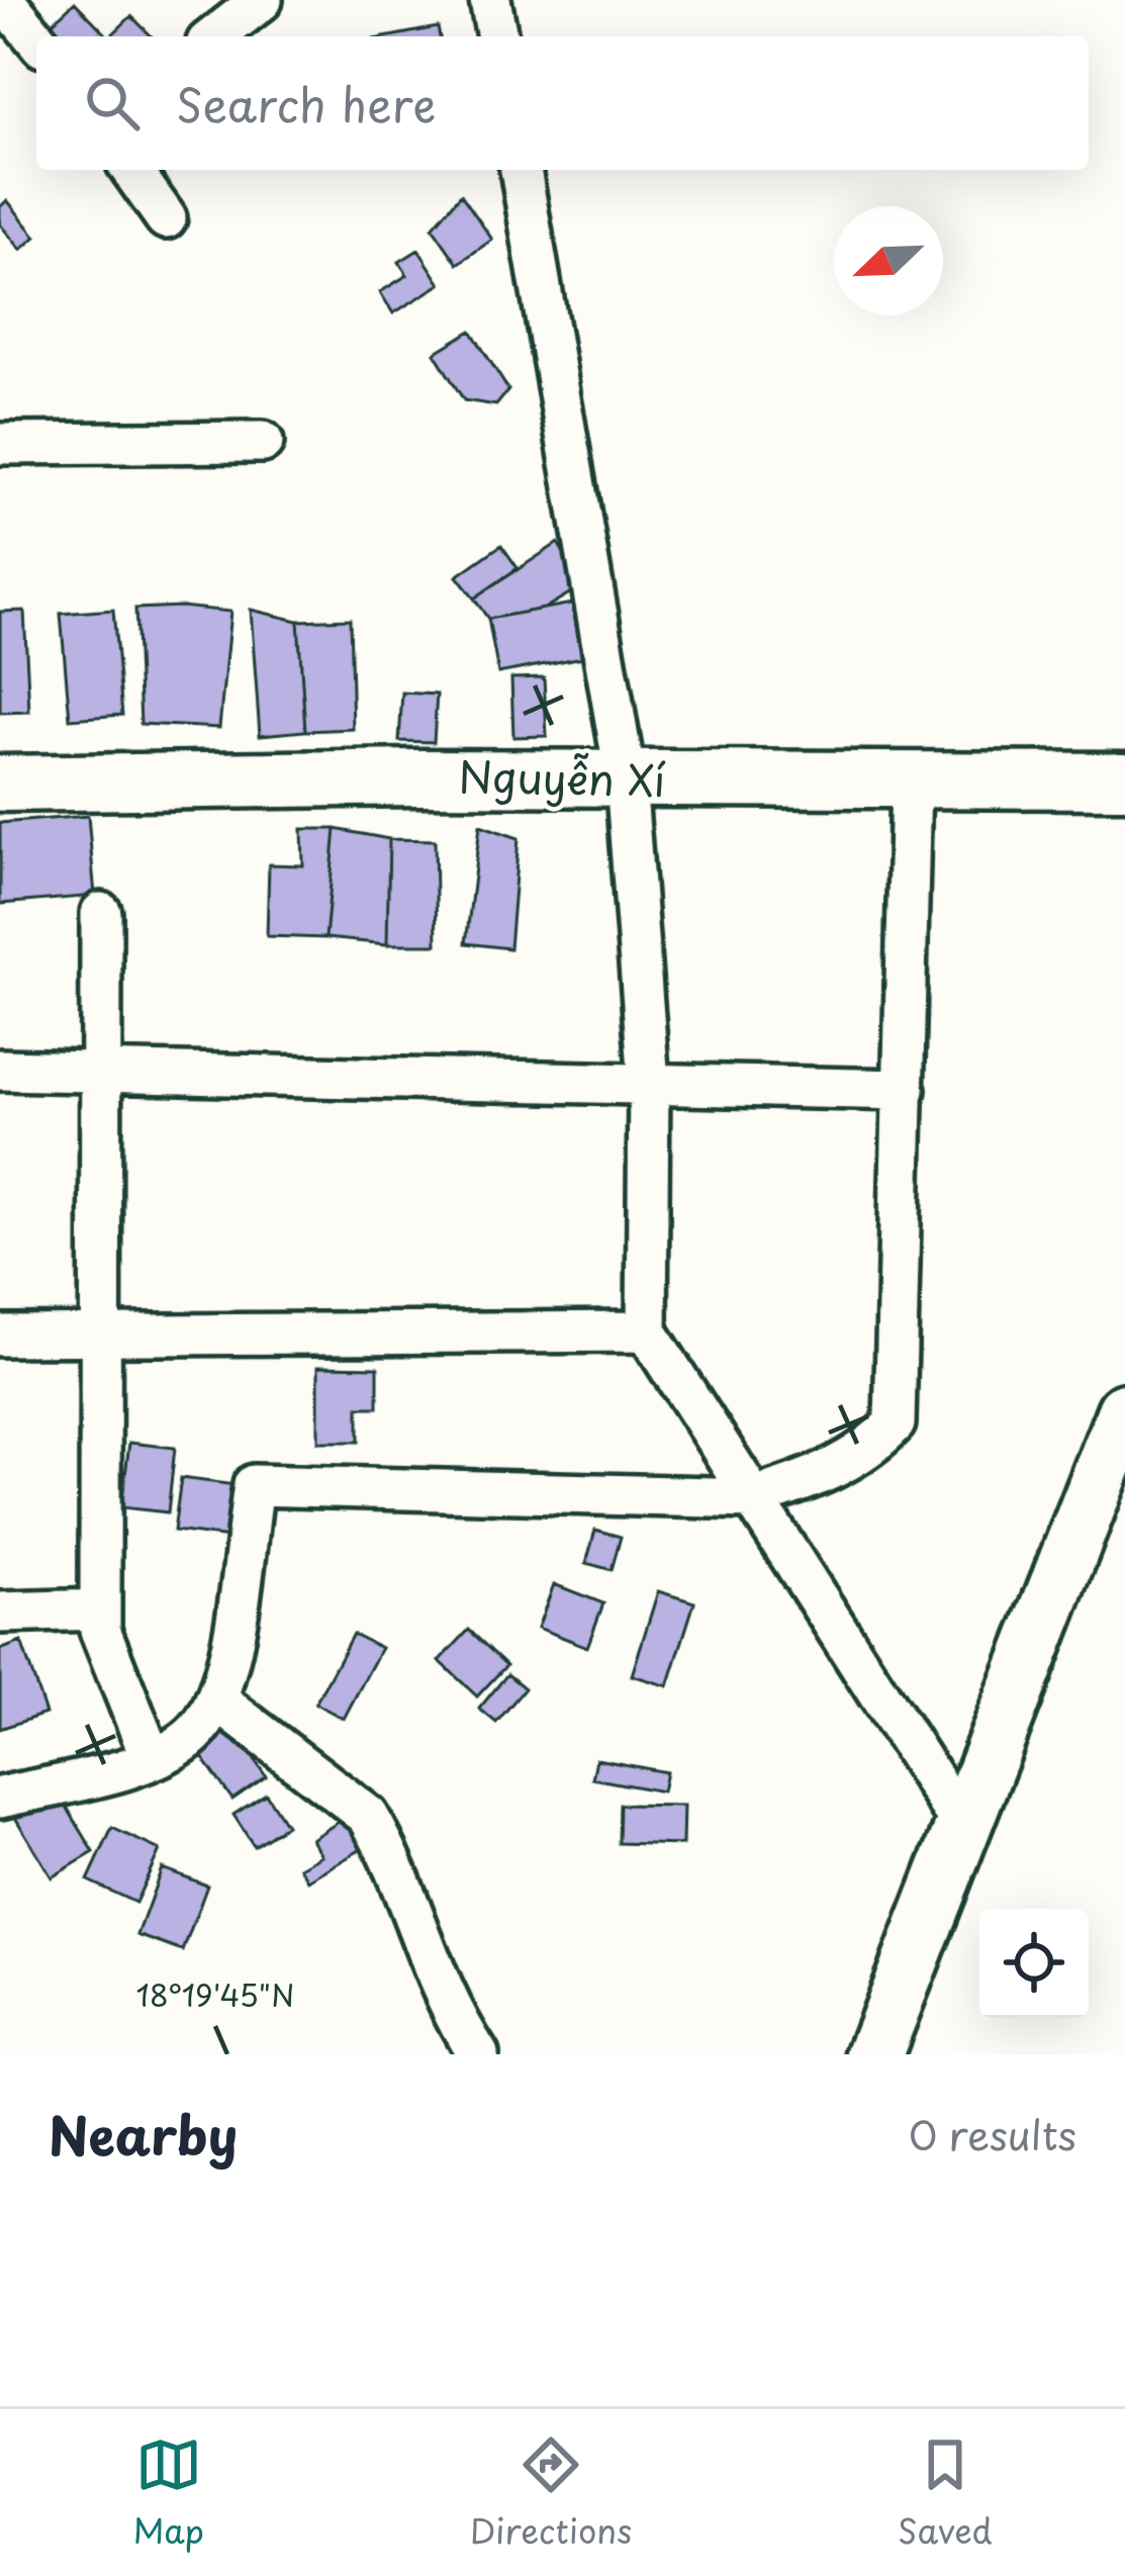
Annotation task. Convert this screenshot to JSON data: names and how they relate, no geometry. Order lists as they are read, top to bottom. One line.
{"streets":{"street":["Nguyễn Xí"]},"north":"bottom left","page":{"search":"Search here","heading":["Nearby","0 results"],"nav":["Map","Directions","Saved"]},"coordinates":["18°19'45\"N"]}
